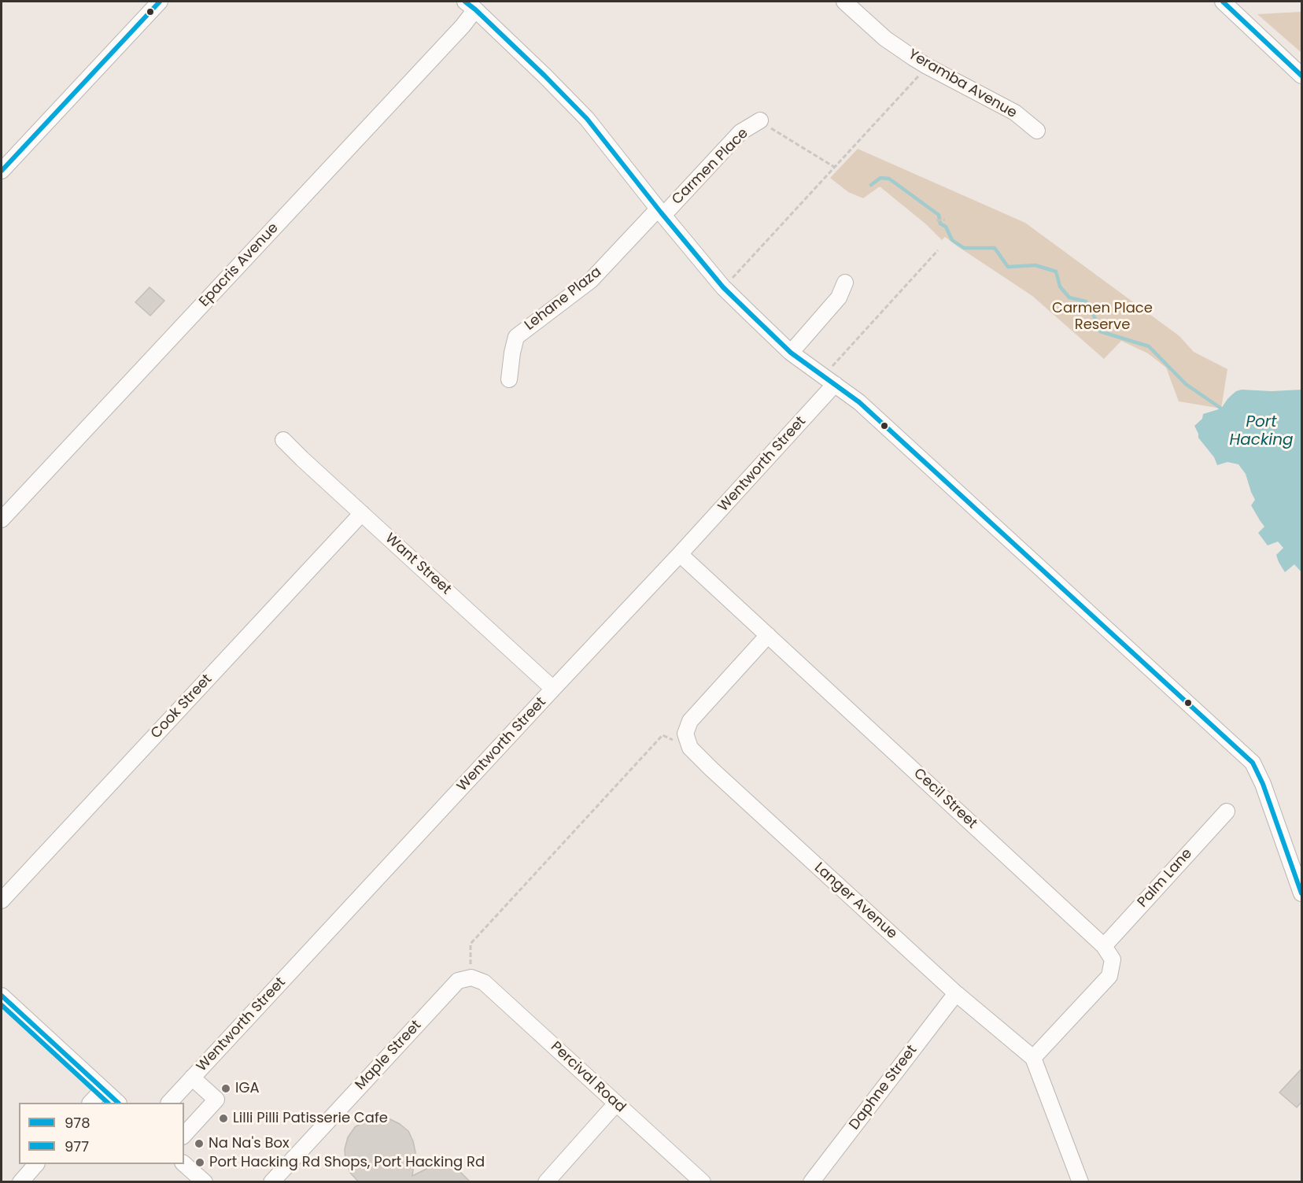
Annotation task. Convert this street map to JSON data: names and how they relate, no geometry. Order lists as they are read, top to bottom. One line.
{"streets":{"street":["Yeramba Avenue","Carmen Place","Epacris Avenue","Lehane Plaza","Wentworth Street","Want Street","Cook Street","Cecil Street","Palm Lane","Langer Avenue","Maple Street","Percival Road","Daphne Street"]},"crossings":[["Carmen Place","Lehane Plaza"],["Wentworth Street","Want Street"],["Wentworth Street","Cecil Street"],["Want Street","Cook Street"],["Cecil Street","Palm Lane"],["Cecil Street","Langer Avenue"],["Langer Avenue","Daphne Street"],["Maple Street","Percival Road"]],"water":["Port Hacking"],"parks":["Carmen Place Reserve"],"places":["IGA","Lilli Pilli Patisserie Cafe","Na Na's Box","Port Hacking Rd Shops, Port Hacking Rd"],"lines":["transit line 978","transit line 977"],"legend":["978","977"]}
